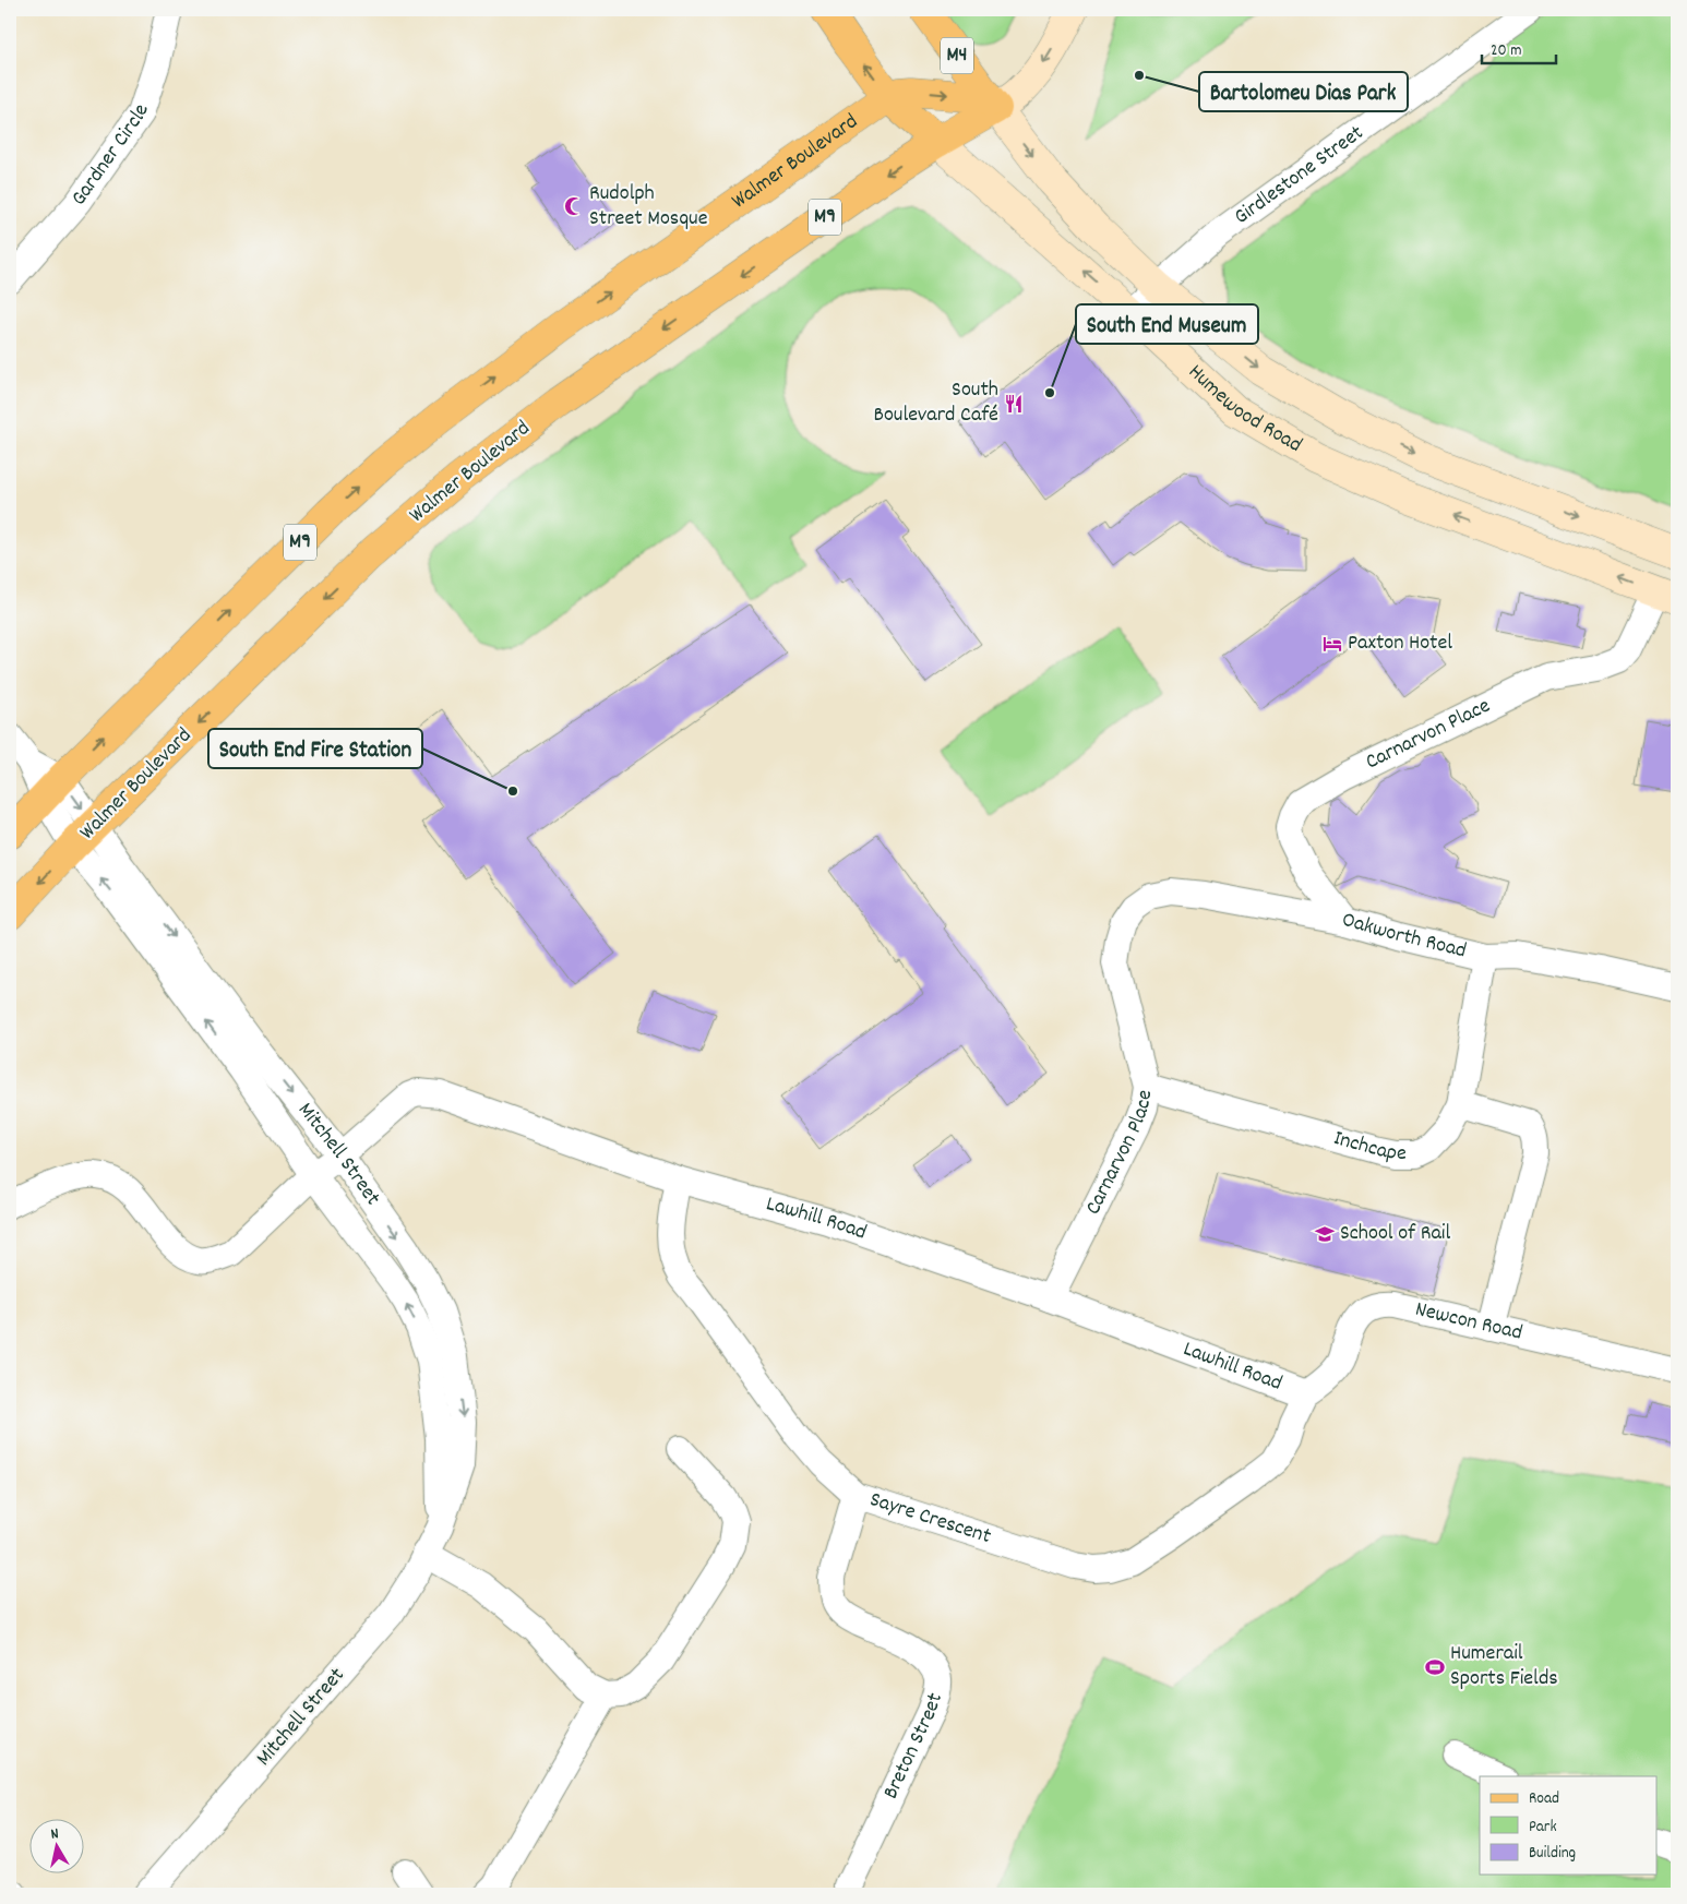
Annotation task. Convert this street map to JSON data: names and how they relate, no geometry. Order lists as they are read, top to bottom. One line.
{"streets":{"main road":["M4","Walmer Boulevard","M9","Humewood Road"],"street":["Gardner Circle","Girdlestone Street","Carnarvon Place","Oakworth Road","Inchcape","Mitchell Street","Lawhill Road","Newcon Road","Sayre Crescent","Breton Street"]},"crossings":[["M4","Walmer Boulevard"],["M4","Humewood Road"],["Walmer Boulevard","Humewood Road"],["Walmer Boulevard","Mitchell Street"],["Girdlestone Street","Humewood Road"],["Humewood Road","Carnarvon Place"],["Carnarvon Place","Oakworth Road"],["Carnarvon Place","Inchcape"],["Carnarvon Place","Lawhill Road"],["Oakworth Road","Inchcape"],["Mitchell Street","Lawhill Road"],["Lawhill Road","Newcon Road"],["Lawhill Road","Sayre Crescent"],["Newcon Road","Sayre Crescent"],["Sayre Crescent","Breton Street"]],"places":{"other":["Bartolomeu Dias Park","South End Museum","South End Fire Station"],"mosque":["Rudolph Street Mosque"],"restaurant":["South Boulevard Café"],"hotel":["Paxton Hotel"],"school or university":["School of Rail"],"sports":["Humerail Sports Fields"]},"legend":["Road","Park","Building"],"scale_bar":"20 m","north":"top"}
